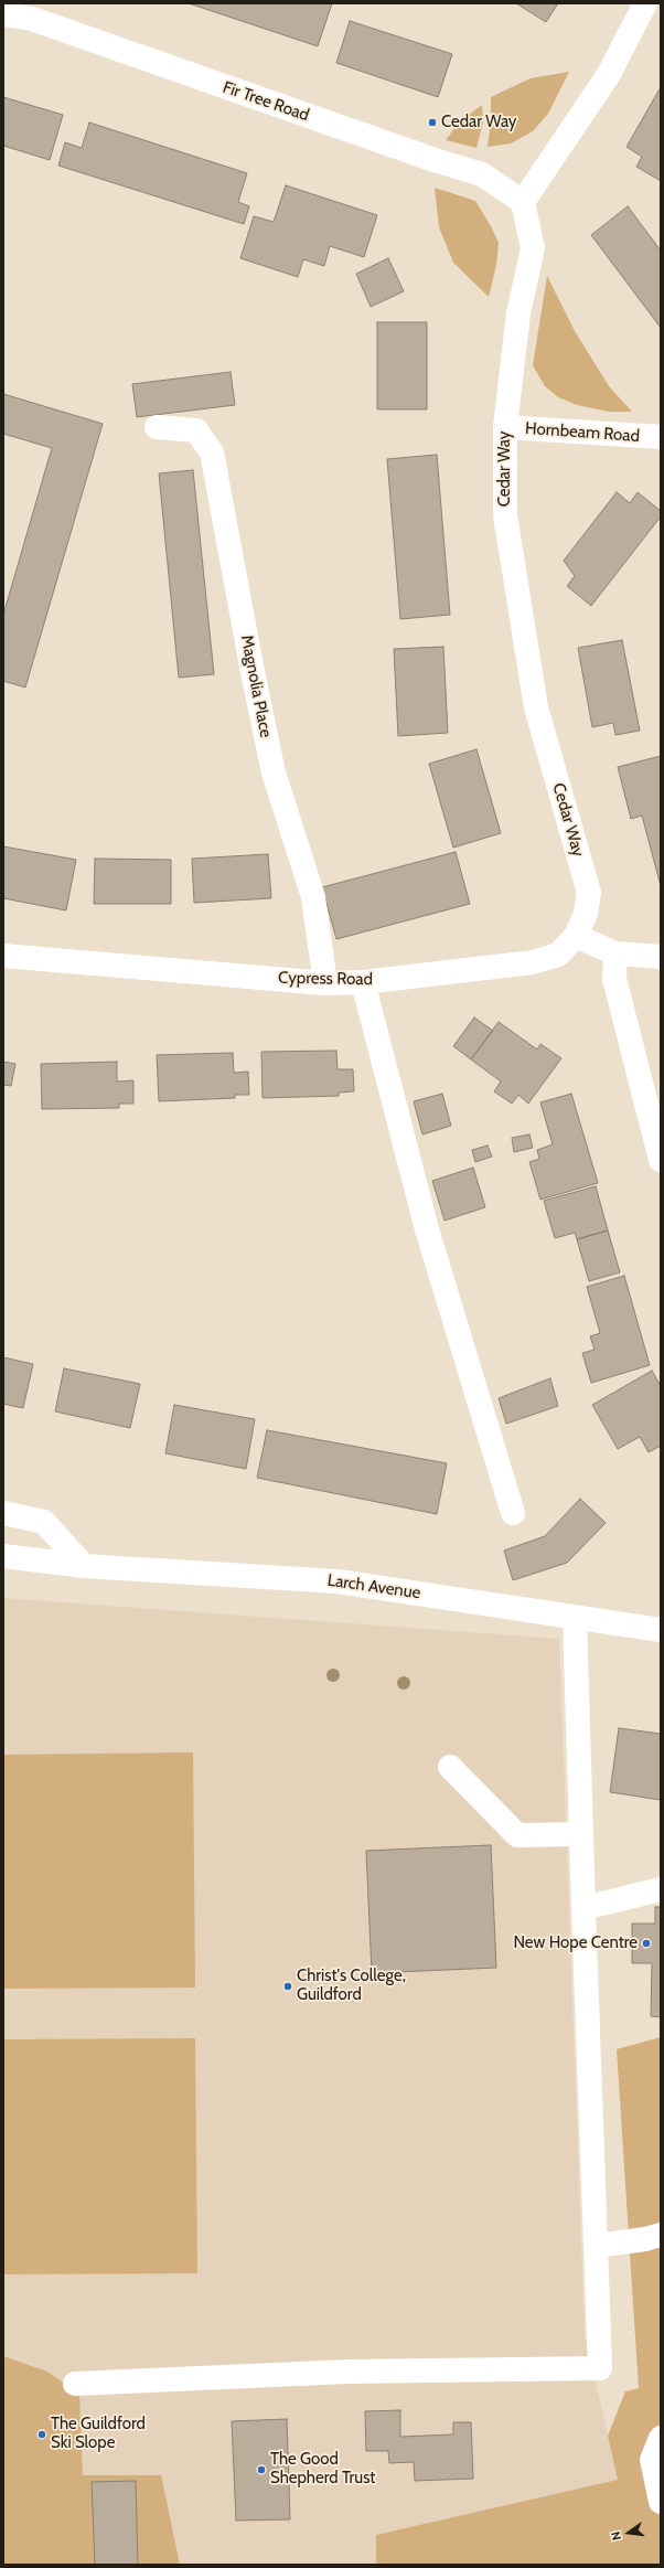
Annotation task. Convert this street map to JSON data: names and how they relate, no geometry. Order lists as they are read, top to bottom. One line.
{"streets":{"street":["Fir Tree Road","Hornbeam Road","Cedar Way","Magnolia Place","Cypress Road","Larch Avenue"]},"crossings":[["Fir Tree Road","Cedar Way"],["Hornbeam Road","Cedar Way"],["Cedar Way","Cypress Road"],["Magnolia Place","Cypress Road"]],"places":["Cedar Way","New Hope Centre","Christ's College, Guildford","The Guildford Ski Slope","The Good Shepherd Trust"],"north":"left"}
